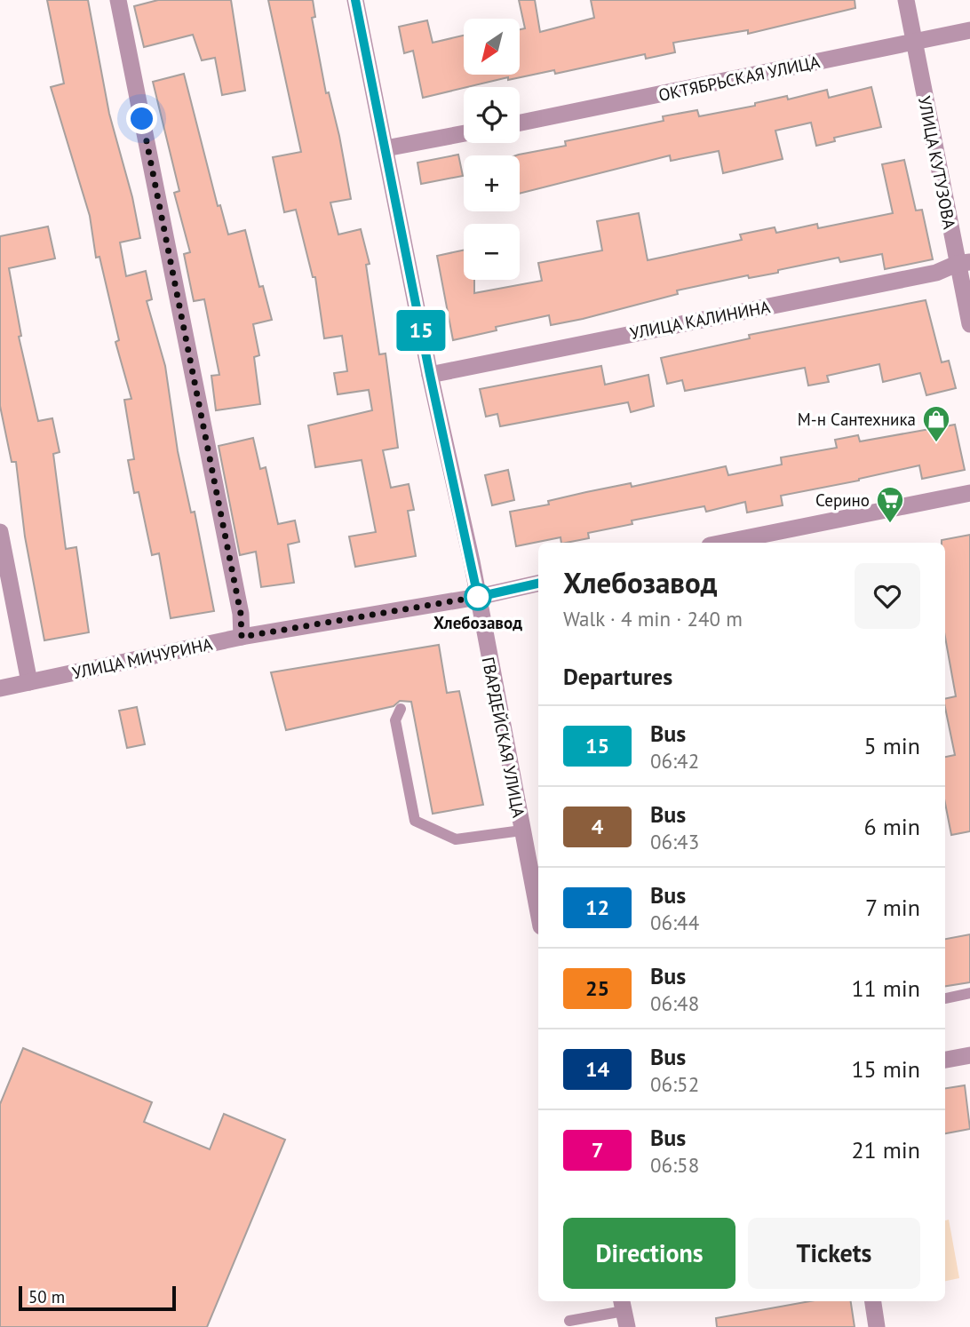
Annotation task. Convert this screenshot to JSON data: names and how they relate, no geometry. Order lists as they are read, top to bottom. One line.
{"streets":{"street":["ОКТЯБРЬСКАЯ УЛИЦА","УЛИЦА КУТУЗОВА","УЛИЦА КАЛИНИНА","УЛИЦА МИЧУРИНА","ГВАРДЕЙСКАЯ УЛИЦА"]},"crossings":[["ОКТЯБРЬСКАЯ УЛИЦА","УЛИЦА КУТУЗОВА"],["УЛИЦА КУТУЗОВА","УЛИЦА КАЛИНИНА"],["УЛИЦА КАЛИНИНА","ГВАРДЕЙСКАЯ УЛИЦА"],["УЛИЦА МИЧУРИНА","ГВАРДЕЙСКАЯ УЛИЦА"]],"places":{"shop":["М-н Сантехника"],"supermarket":["Серино"],"other":["Хлебозавод"]},"lines":["bus line 15"],"scale_bar":"50 m","north":"bottom left","page":{"on_map":"15","map_buttons":["+","−"],"heading":[["Хлебозавод","Walk · 4 min · 240 m"],"Departures"],"list":[{"mark":"15","name":"Bus","note":"06:42","value":"5 min"},{"mark":"4","name":"Bus","note":"06:43","value":"6 min"},{"mark":"12","name":"Bus","note":"06:44","value":"7 min"},{"mark":"25","name":"Bus","note":"06:48","value":"11 min"},{"mark":"14","name":"Bus","note":"06:52","value":"15 min"},{"mark":"7","name":"Bus","note":"06:58","value":"21 min"}],"buttons":["Directions","Tickets"],"scale":"50 m"}}
